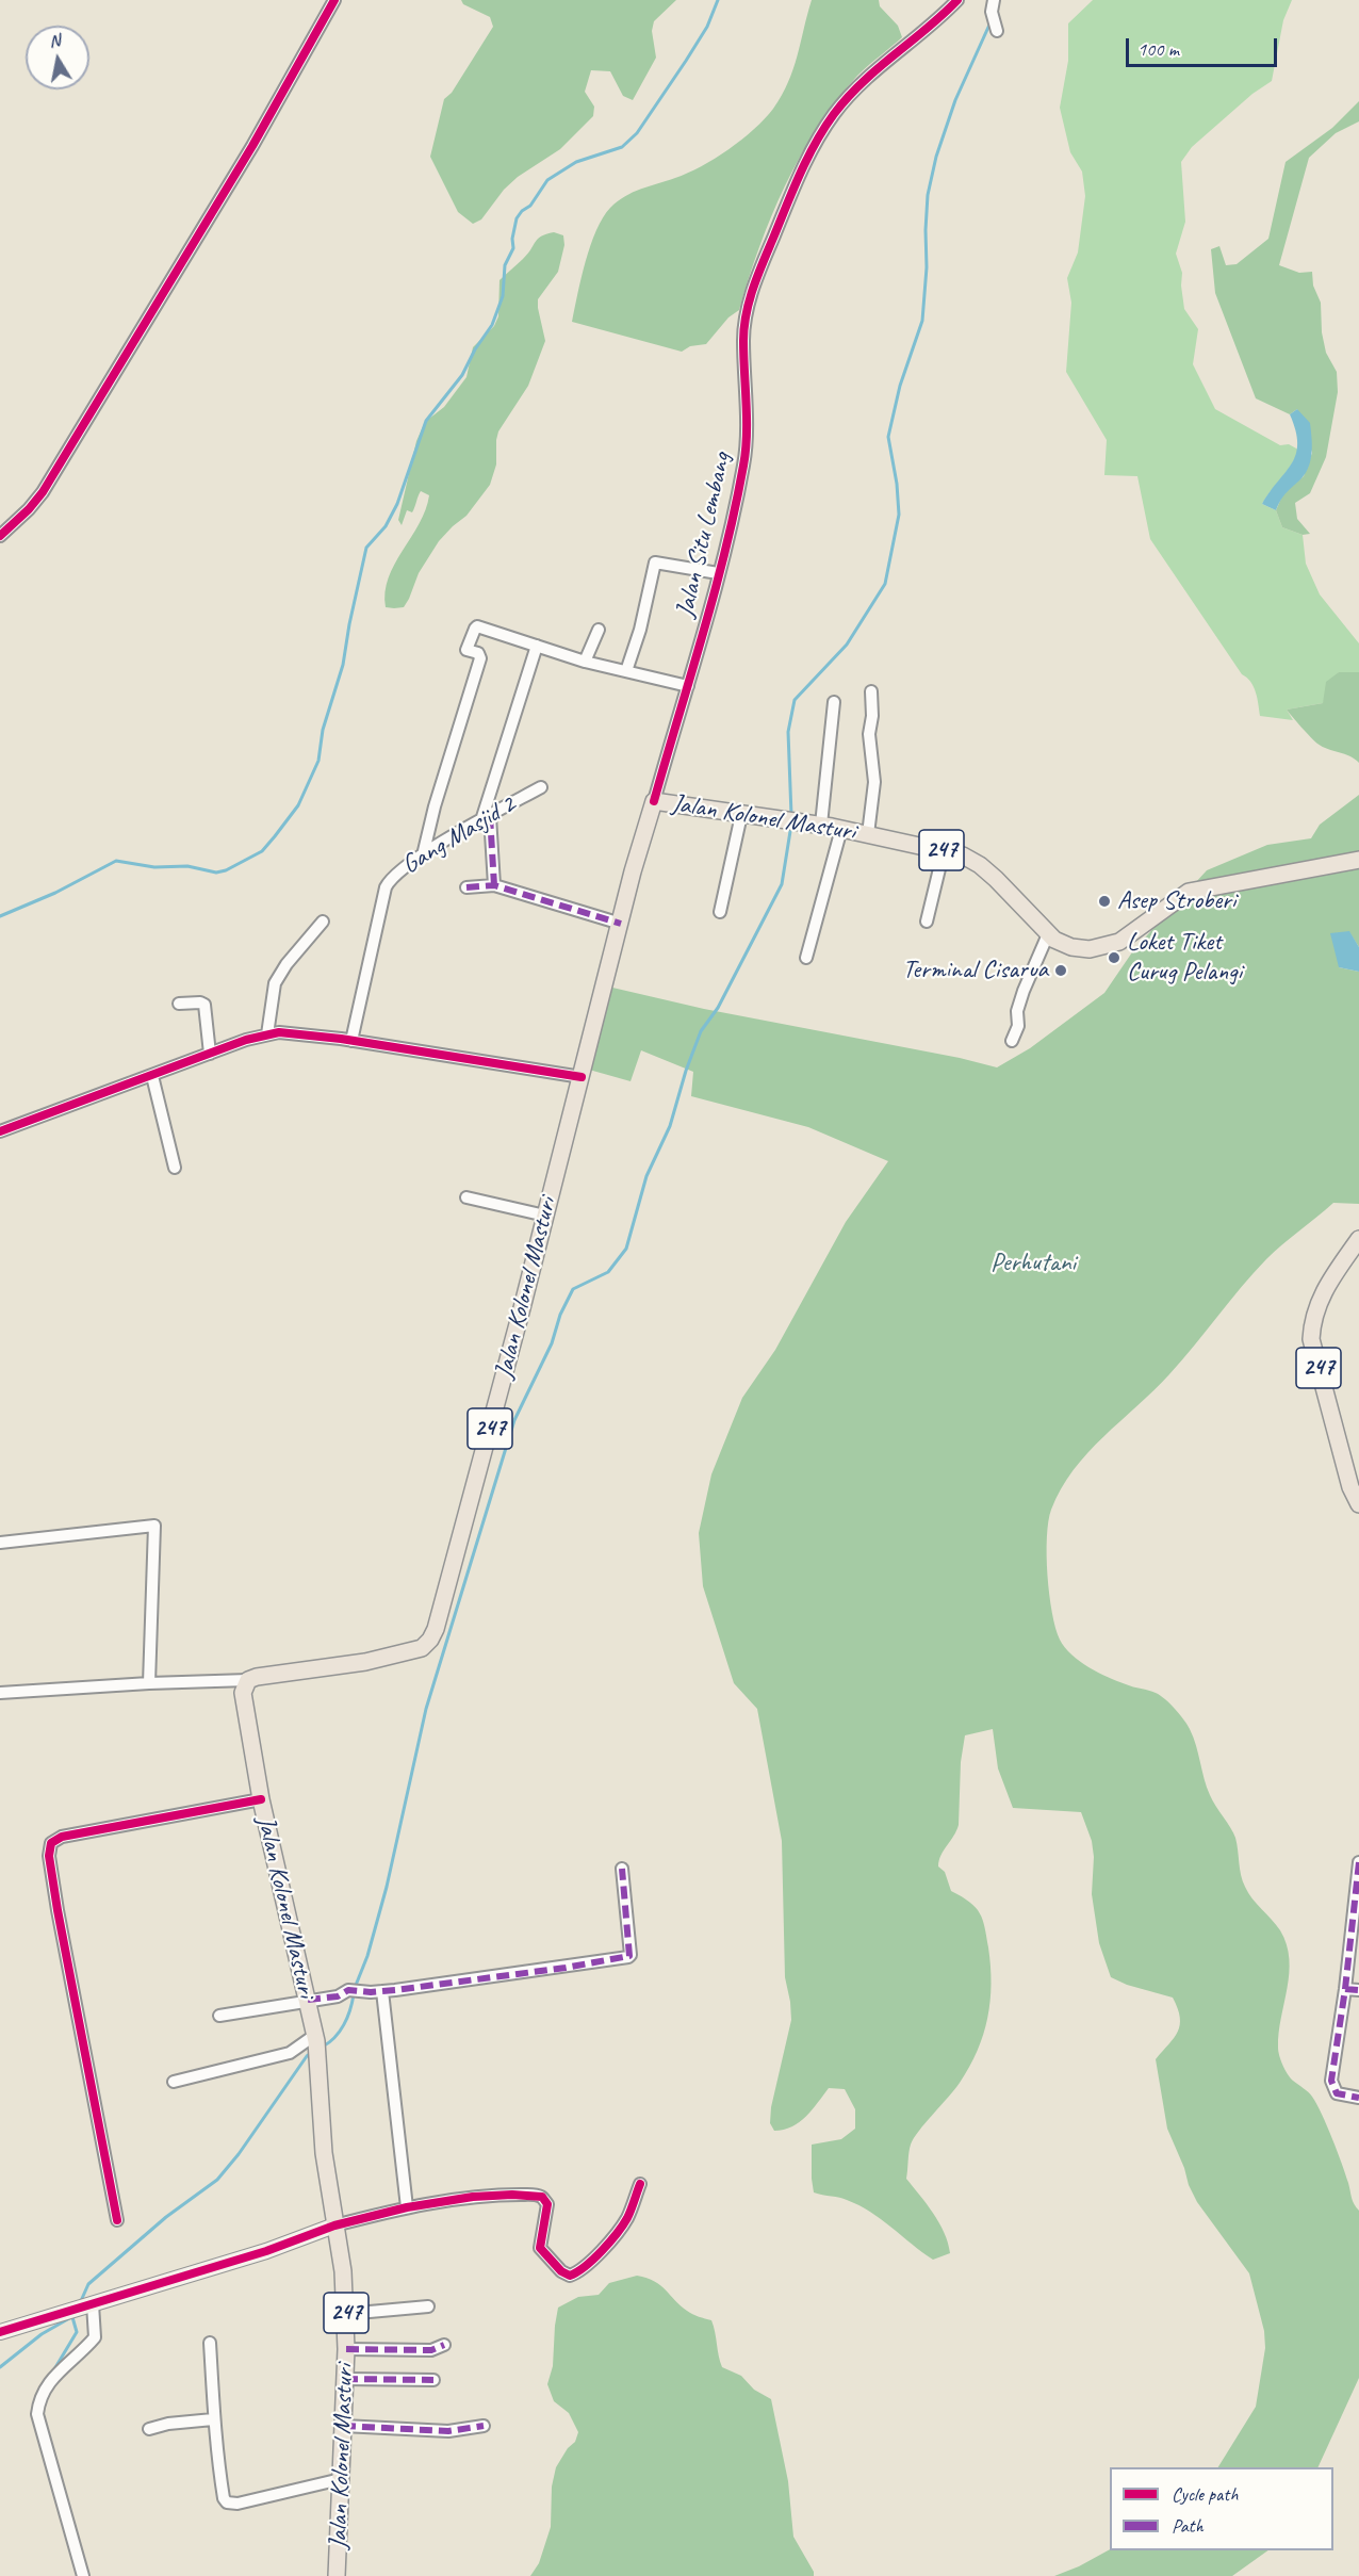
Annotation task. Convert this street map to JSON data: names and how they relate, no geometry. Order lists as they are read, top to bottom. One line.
{"streets":{"main road":["Jalan Kolonel Masturi","247"],"street":["Jalan Situ Lembang","Gang Masjid 2"]},"crossings":[["Jalan Situ Lembang","Jalan Kolonel Masturi"]],"parks":["Perhutani"],"places":["Asep Stroberi","Loket Tiket Curug Pelangi","Terminal Cisarua"],"legend":["Cycle path","Path"],"scale_bar":"100 m","north":"top"}
